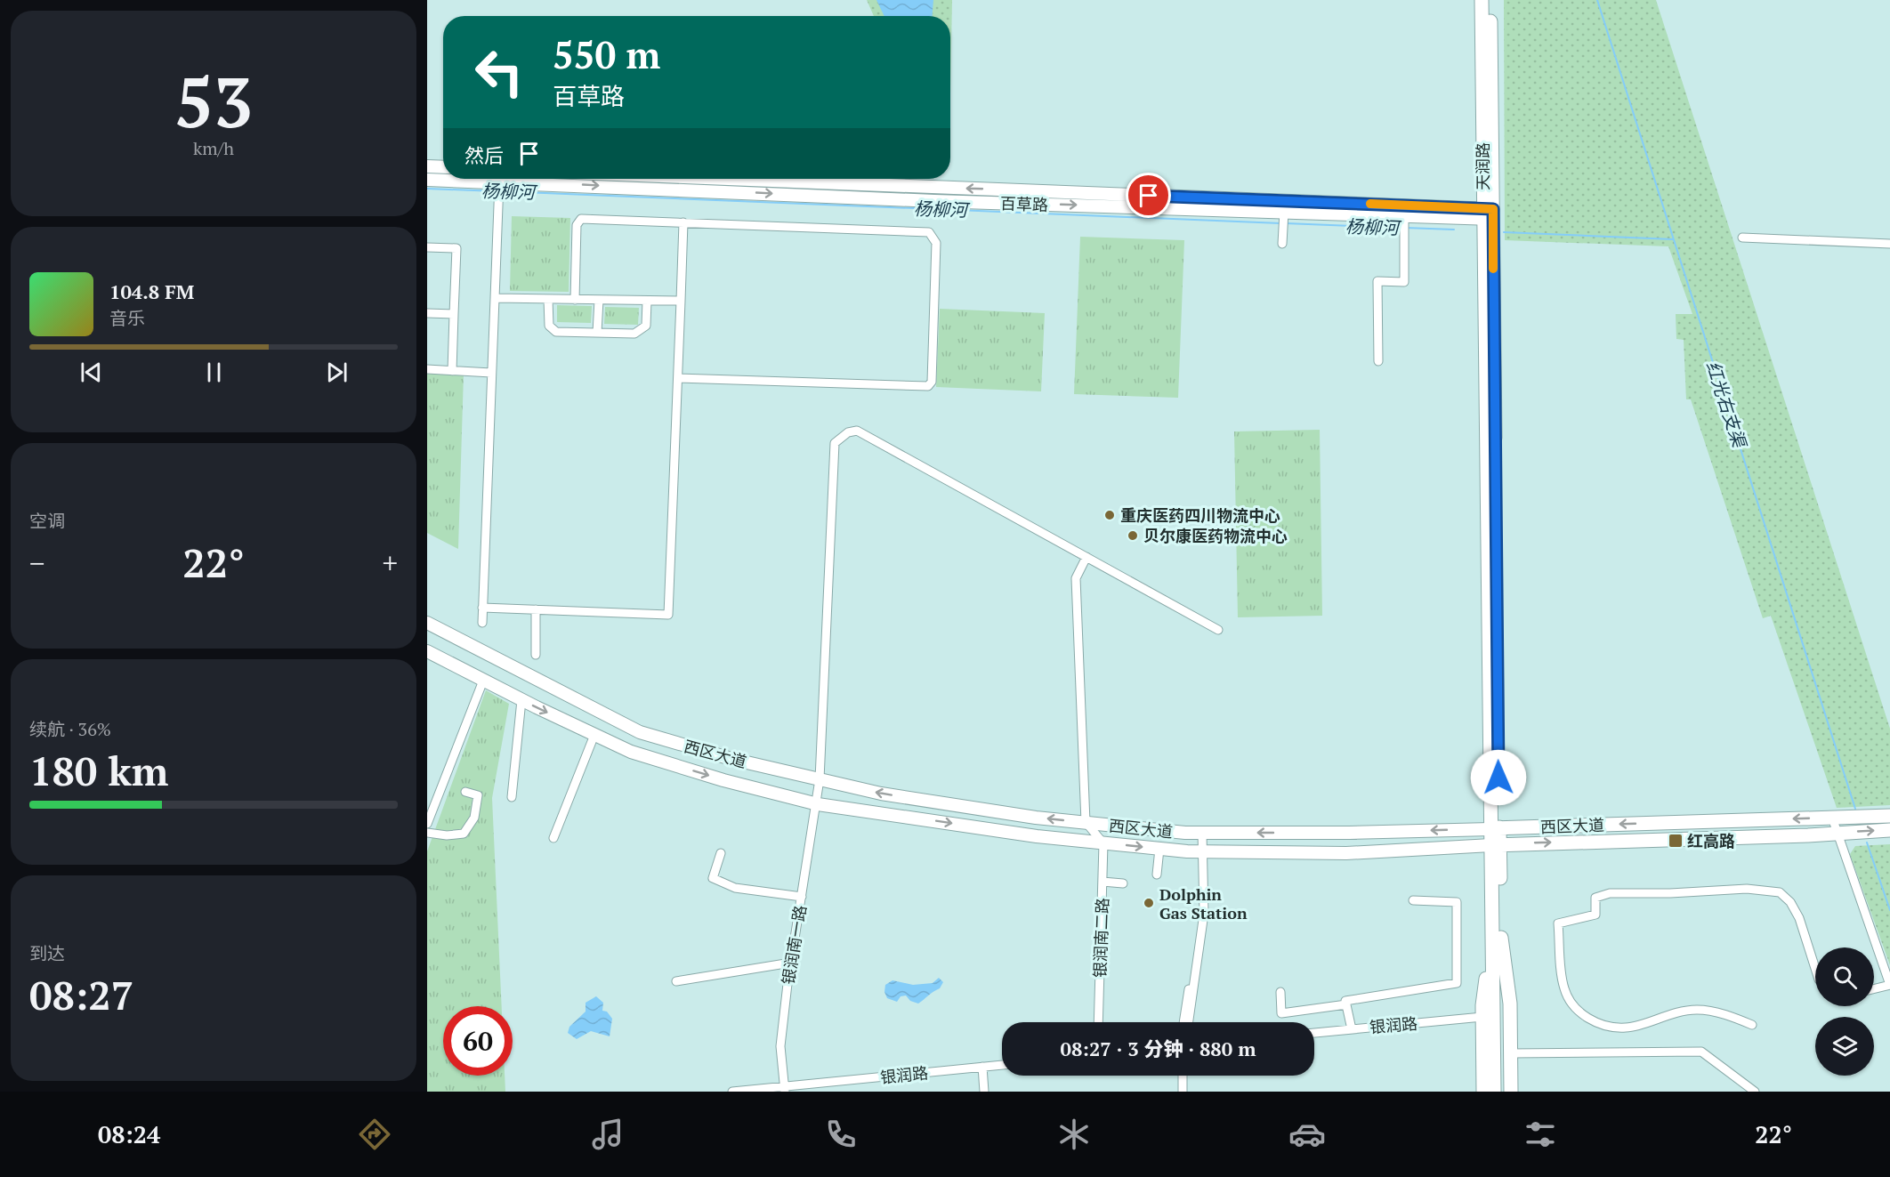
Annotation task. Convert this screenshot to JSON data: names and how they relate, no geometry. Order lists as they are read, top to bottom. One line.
{"streets":{"main road":["天润路","百草路","西区大道"],"street":["银润南二路","银润南一路","银润路"]},"crossings":[["天润路","百草路"],["天润路","西区大道"],["西区大道","银润南二路"],["西区大道","银润南一路"],["银润南一路","银润路"]],"water":["杨柳河","红光右支渠"],"places":{"other":["重庆医药四川物流中心","贝尔康医药物流中心","Dolphin Gas Station"],"transit":["红高路"]},"page":{"tile":[["53","km/h"],"空调",["续航 · 36%","180 km"],["到达","08:27"]],"turn":["550 m","百草路"],"then":"然后","song":["104.8 FM","音乐"],"heat":["−","22°","+"],"limit":"60","trip":"08:27 · 3 分钟 · 880 m","tabs":["08:24","22°"]}}
